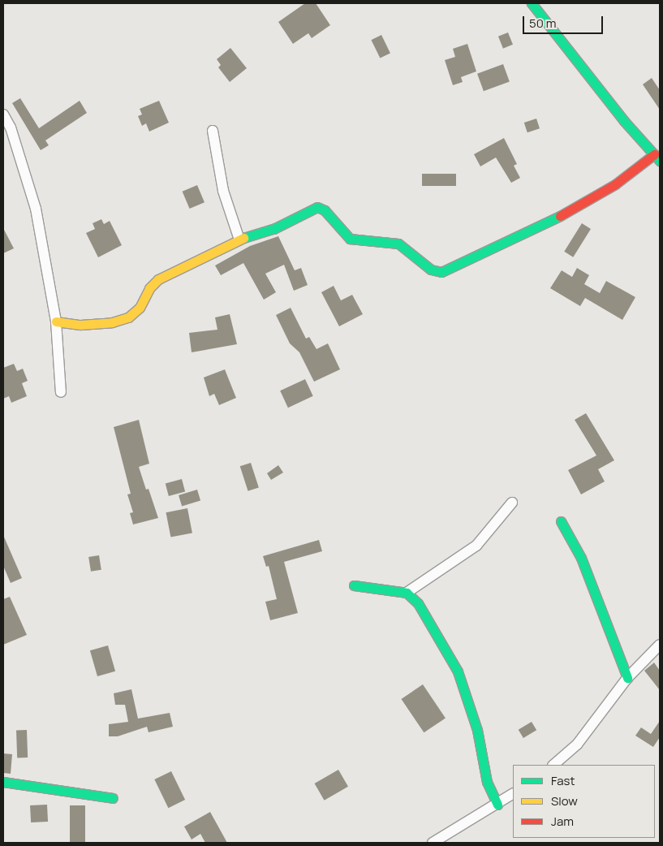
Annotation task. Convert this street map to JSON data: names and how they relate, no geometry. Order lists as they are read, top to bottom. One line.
{"legend":["Fast","Slow","Jam"],"scale_bar":"50 m"}
